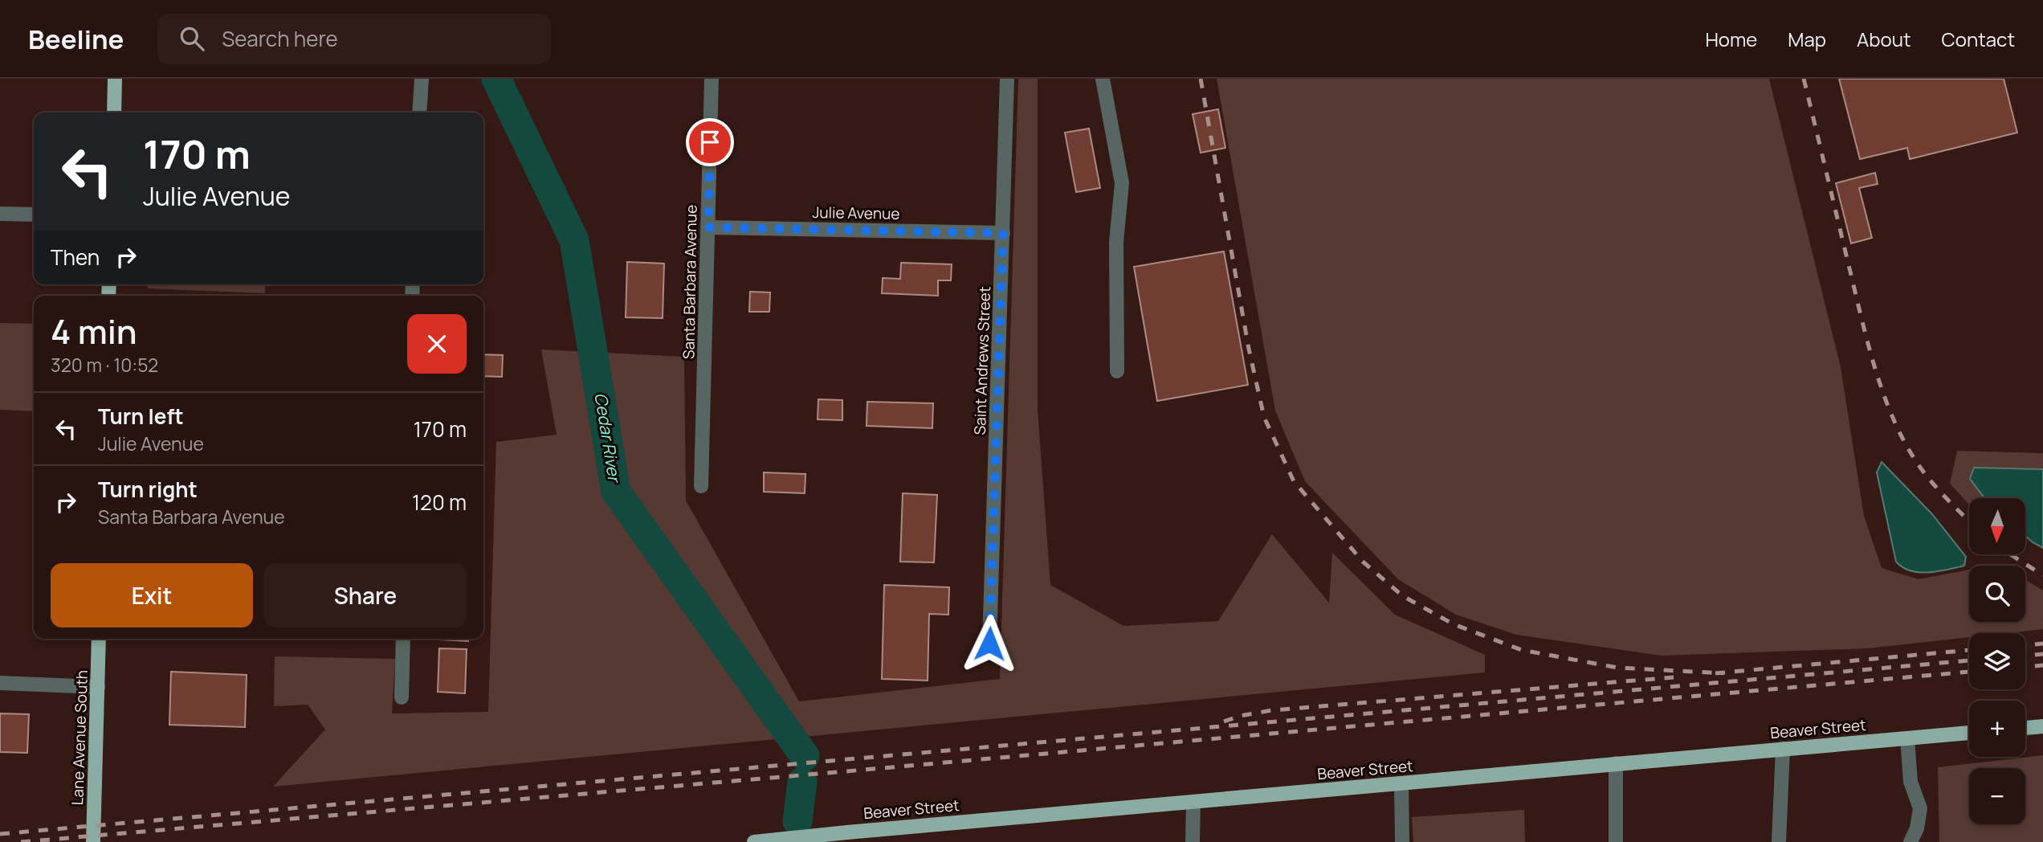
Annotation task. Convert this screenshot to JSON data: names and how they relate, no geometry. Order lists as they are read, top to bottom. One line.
{"streets":{"main road":["Beaver Street","Lane Avenue South"],"street":["Julie Avenue","Santa Barbara Avenue","Saint Andrews Street"]},"crossings":[["Julie Avenue","Santa Barbara Avenue"],["Julie Avenue","Saint Andrews Street"]],"water":["Cedar River"],"north":"bottom","page":{"header":"Beeline","search":"Search here","nav":["Home","Map","About","Contact"],"turn":["170 m","Julie Avenue"],"then":"Then","heading":["4 min","320 m · 10:52"],"list":[{"name":"Turn left","note":"Julie Avenue","value":"170 m"},{"name":"Turn right","note":"Santa Barbara Avenue","value":"120 m"}],"map_buttons":["+","−"],"buttons":["Exit","Share"]}}
